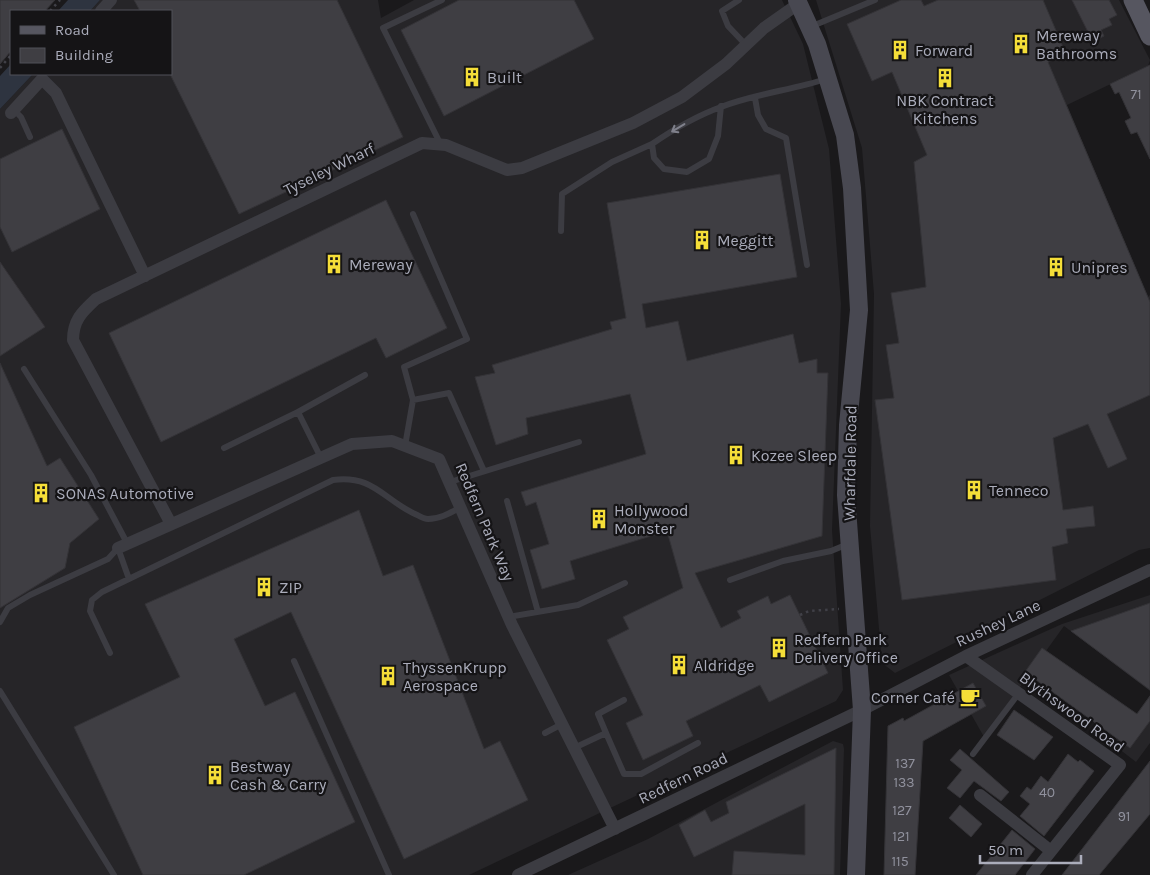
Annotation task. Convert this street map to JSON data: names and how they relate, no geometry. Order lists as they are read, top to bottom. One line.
{"streets":{"main road":["Wharfdale Road"],"street":["Tyseley Wharf","Redfern Park Way","Rushey Lane","Blythswood Road","Redfern Road"]},"crossings":[["Tyseley Wharf","Wharfdale Road"],["Tyseley Wharf","Redfern Park Way"],["Wharfdale Road","Rushey Lane"],["Wharfdale Road","Redfern Road"],["Redfern Park Way","Redfern Road"],["Rushey Lane","Blythswood Road"],["Rushey Lane","Redfern Road"]],"places":{"building":["Mereway Bathrooms","Forward","Built","NBK Contract Kitchens","Meggitt","Mereway","Unipres","Kozee Sleep","Tenneco","SONAS Automotive","Hollywood Monster","ZIP","Redfern Park Delivery Office","Aldridge","ThyssenKrupp Aerospace","Bestway Cash & Carry"],"cafe":["Corner Café"]},"house_numbers":["71","137","133","40","127","91","121","115"],"legend":["Road","Building"],"scale_bar":"50 m"}
